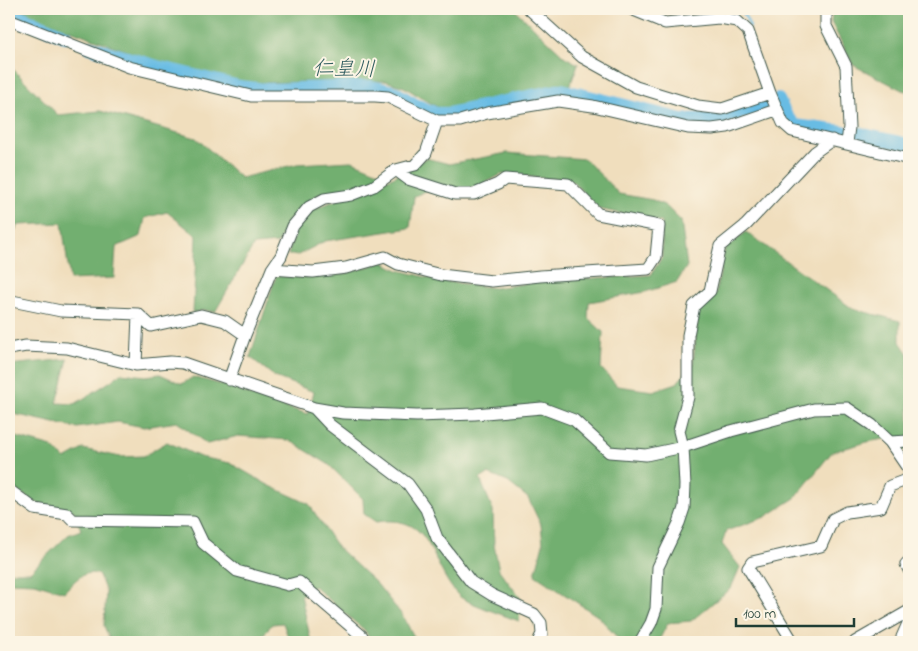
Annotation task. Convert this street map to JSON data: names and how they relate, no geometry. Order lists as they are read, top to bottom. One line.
{"water":["仁皇川"],"scale_bar":"100 m"}
